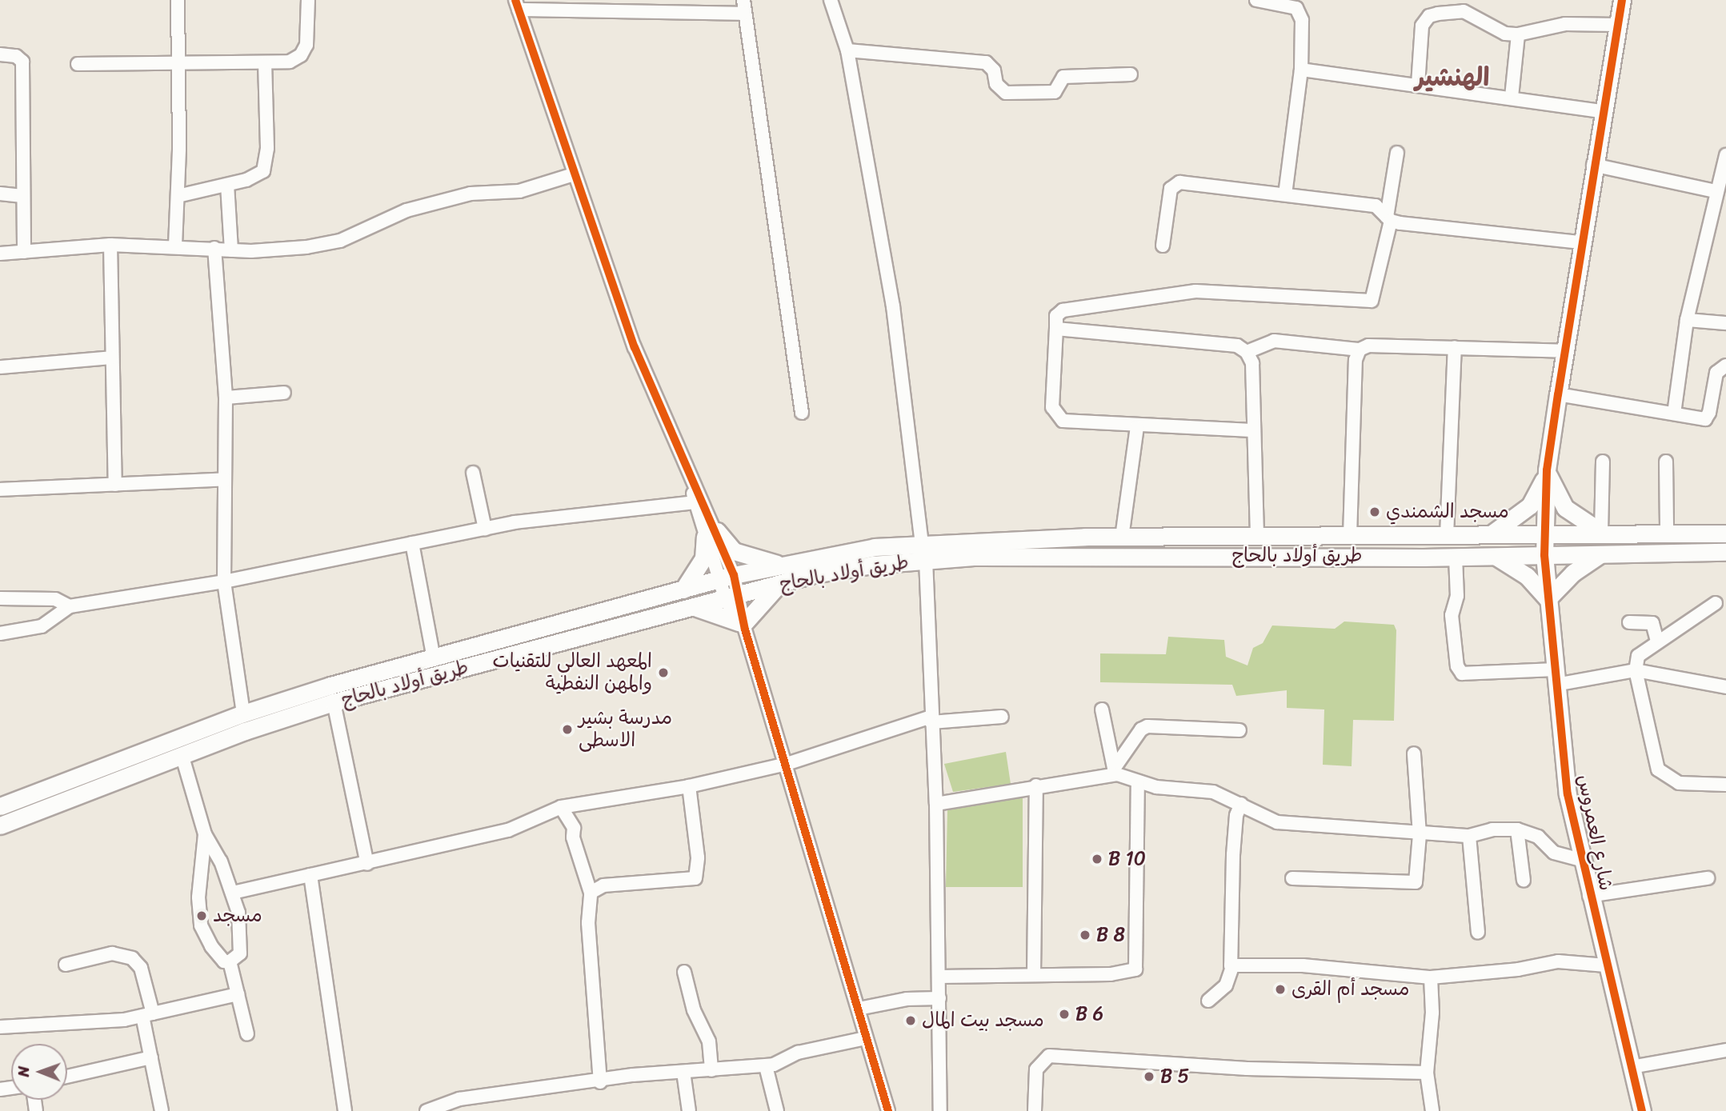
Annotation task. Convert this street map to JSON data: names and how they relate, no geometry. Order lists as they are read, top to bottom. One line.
{"streets":{"main road":["طريق أولاد بالحاج","شارع العمروس"]},"crossings":[["طريق أولاد بالحاج","شارع العمروس"]],"districts":["الهنشير"],"places":["مسجد الشمندي","المعهد العالي للتقنيات والمهن النفطية","مدرسة بشير الاسطى","B 10","مسجد","B 8","مسجد أم القرى","B 6","مسجد بيت المال","B 5"],"north":"left"}
